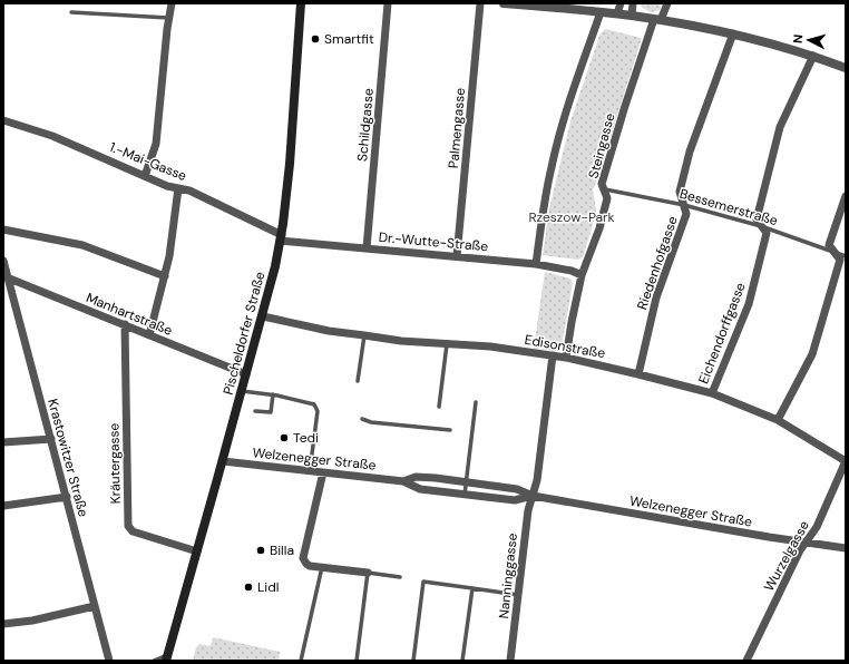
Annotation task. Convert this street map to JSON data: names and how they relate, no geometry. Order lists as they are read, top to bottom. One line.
{"streets":{"main road":["Pischeldorfer Straße"],"street":["Schildgasse","Palmengasse","Steingasse","1.-Mai-Gasse","Dr.-Wutte-Straße","Riedenhofgasse","Manhartstraße","Eichendorffgasse","Edisonstraße","Krastowitzer Straße","Welzenegger Straße","Kräutergasse","Wurzelgasse","Nanninggasse"],"lane":["Bessemerstraße"]},"crossings":[["Schildgasse","Dr.-Wutte-Straße"],["Palmengasse","Dr.-Wutte-Straße"],["Steingasse","Bessemerstraße"],["Steingasse","Dr.-Wutte-Straße"],["Steingasse","Edisonstraße"],["1.-Mai-Gasse","Dr.-Wutte-Straße"],["1.-Mai-Gasse","Pischeldorfer Straße"],["Bessemerstraße","Riedenhofgasse"],["Bessemerstraße","Eichendorffgasse"],["Dr.-Wutte-Straße","Pischeldorfer Straße"],["Riedenhofgasse","Edisonstraße"],["Manhartstraße","Pischeldorfer Straße"],["Manhartstraße","Krastowitzer Straße"],["Manhartstraße","Kräutergasse"],["Pischeldorfer Straße","Edisonstraße"],["Pischeldorfer Straße","Welzenegger Straße"],["Pischeldorfer Straße","Kräutergasse"],["Eichendorffgasse","Edisonstraße"],["Edisonstraße","Wurzelgasse"],["Welzenegger Straße","Wurzelgasse"],["Welzenegger Straße","Nanninggasse"]],"parks":["Rzeszow-Park"],"places":["Smartfit","Tedi","Billa","Lidl"],"north":"left"}
